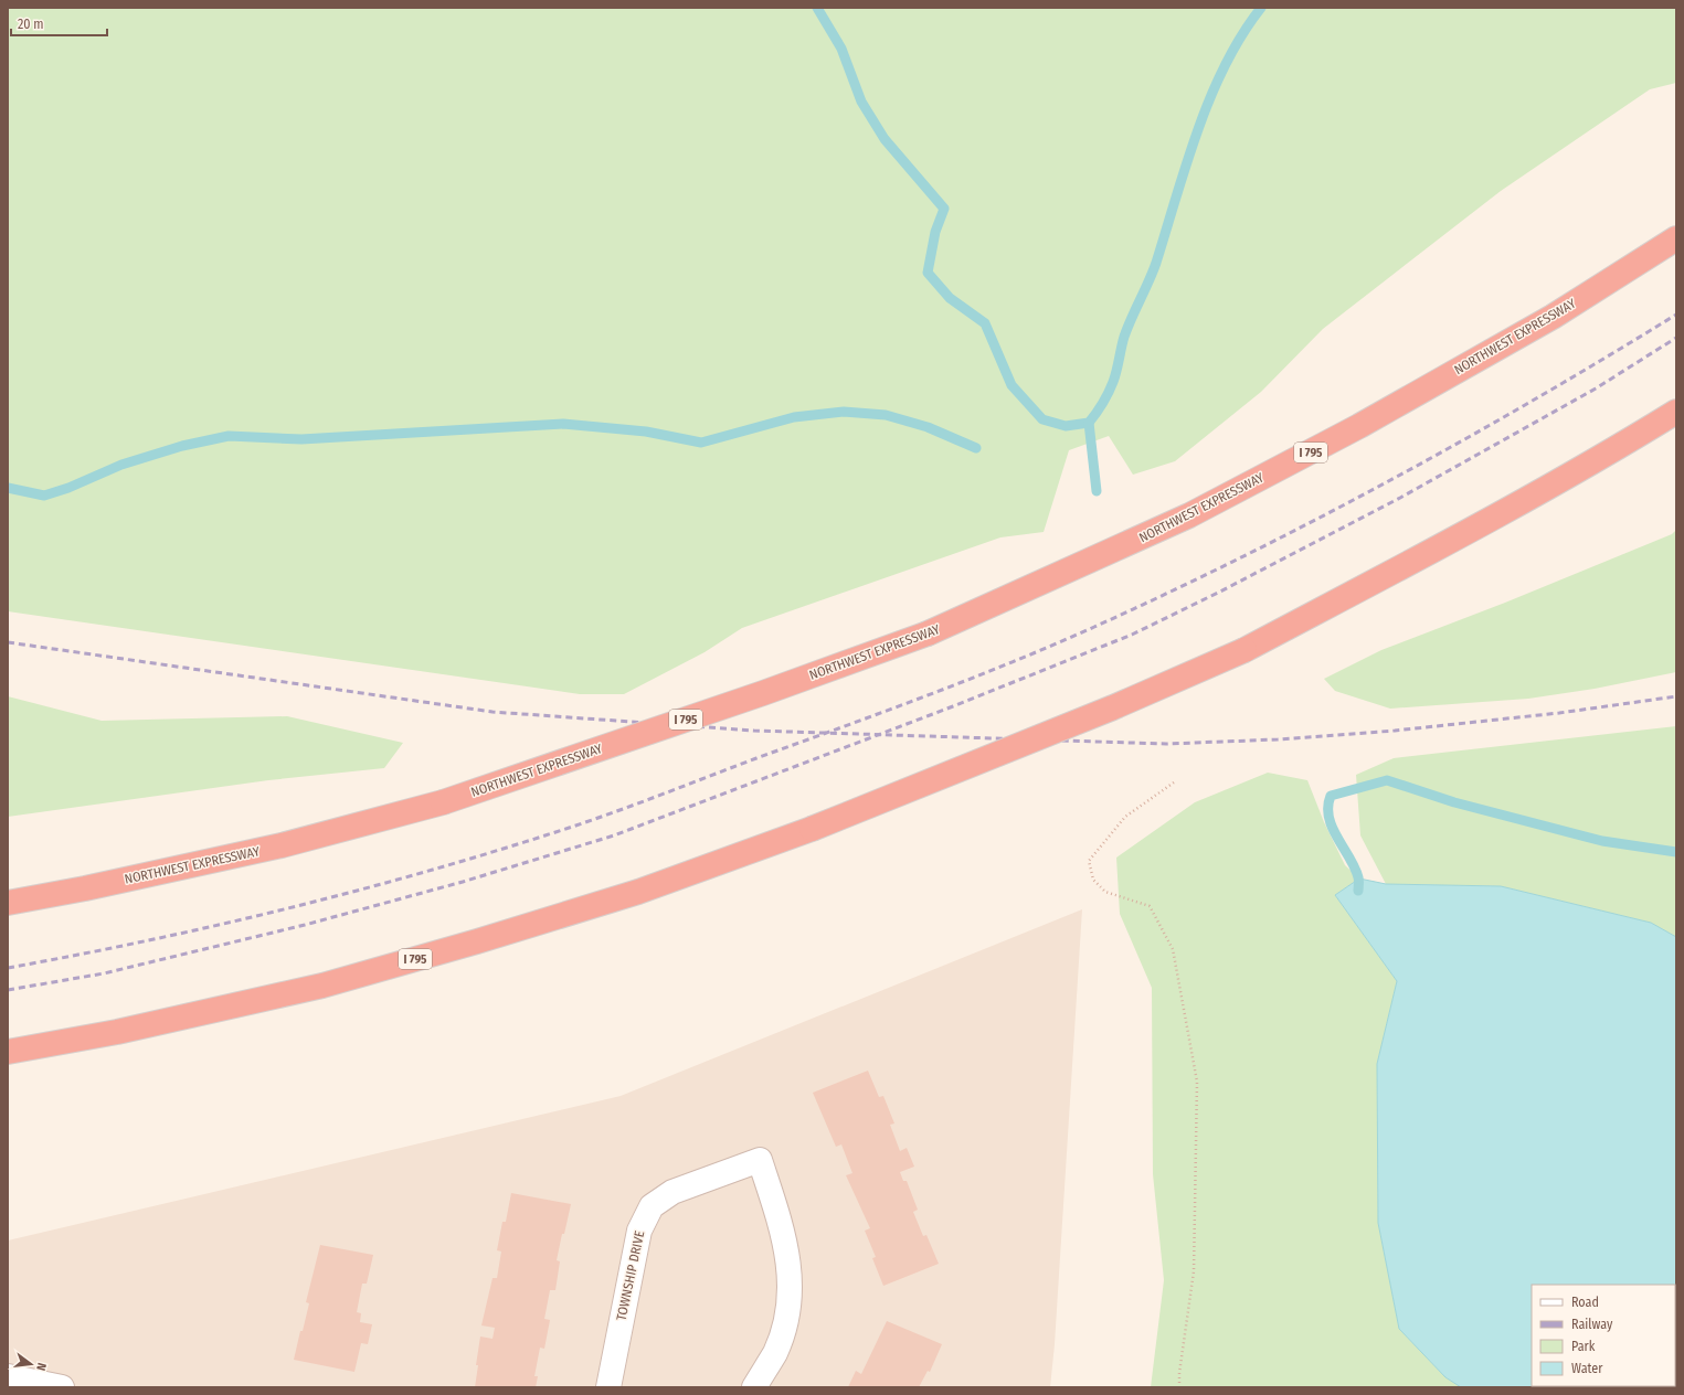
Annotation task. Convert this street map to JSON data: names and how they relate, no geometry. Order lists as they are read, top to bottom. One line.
{"streets":{"highway":["NORTHWEST EXPRESSWAY","I 795"],"street":["TOWNSHIP DRIVE"]},"legend":["Road","Railway","Park","Water"],"scale_bar":"20 m","north":"right"}
